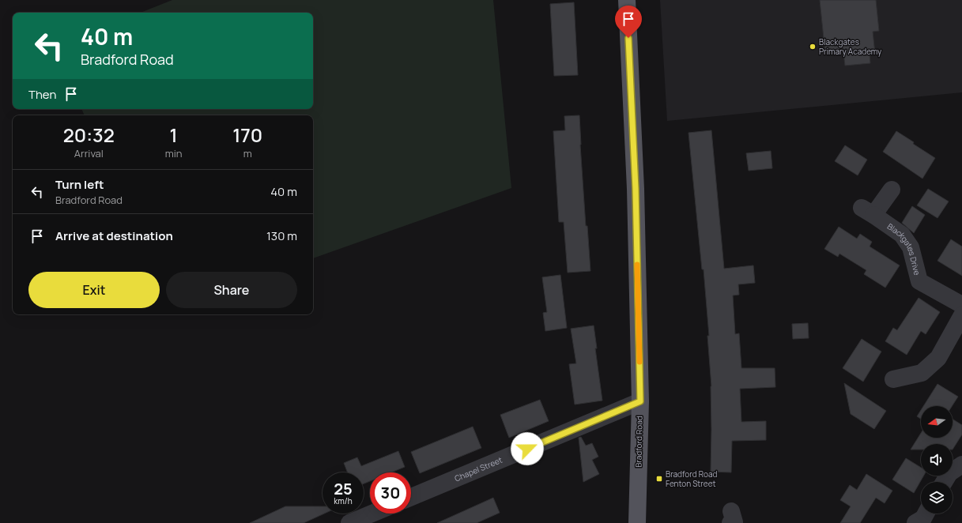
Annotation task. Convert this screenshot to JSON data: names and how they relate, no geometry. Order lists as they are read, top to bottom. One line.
{"streets":{"main road":["Bradford Road"],"street":["Blackgates Drive","Chapel Street"]},"crossings":[["Bradford Road","Chapel Street"]],"places":{"other":["Blackgates Primary Academy"],"transit":["Bradford Road Fenton Street"]},"north":"left","page":{"turn":["40 m","Bradford Road"],"then":"Then","eta":["20:32","Arrival","1","min","170","m"],"list":[{"name":"Turn left","note":"Bradford Road","value":"40 m"},{"name":"Arrive at destination","value":"130 m"}],"buttons":["Exit","Share"],"speed":"25 km/h","limit":"30"}}
